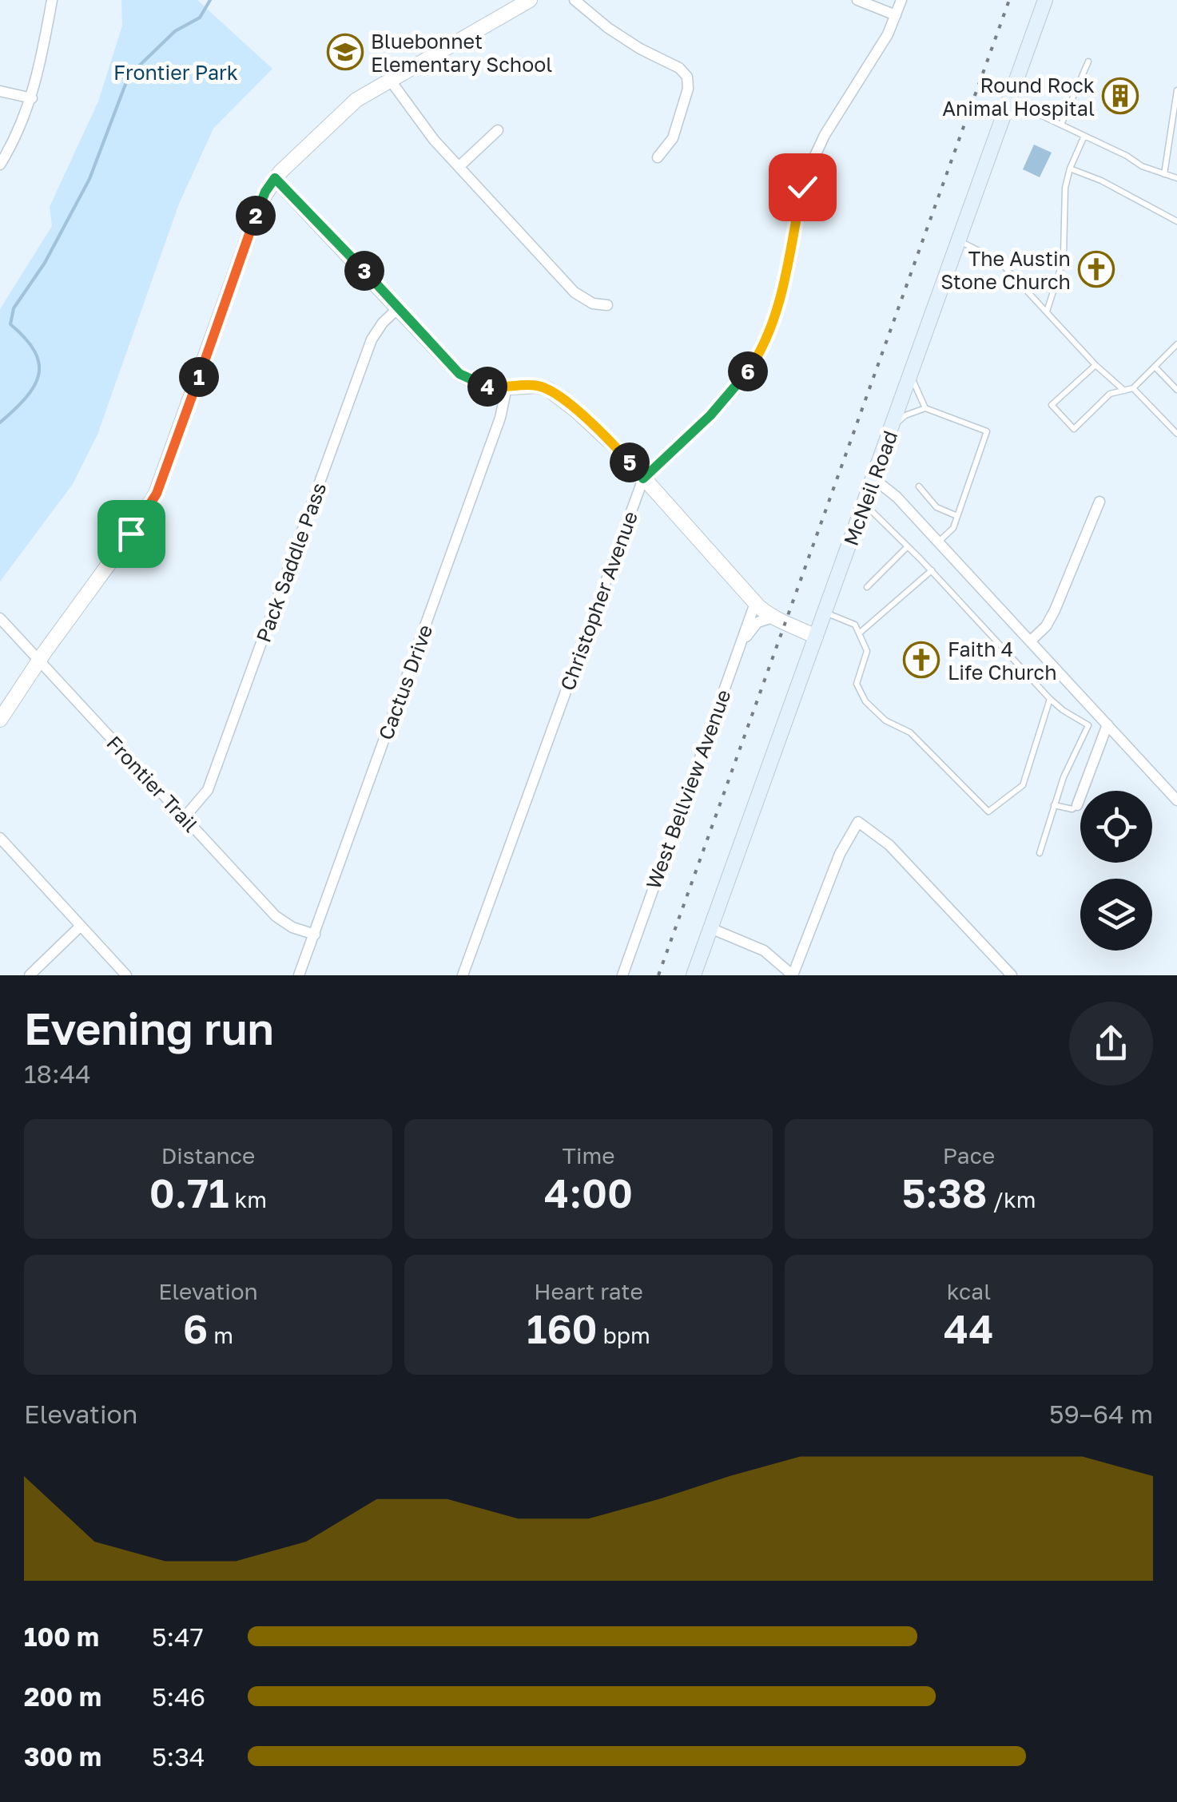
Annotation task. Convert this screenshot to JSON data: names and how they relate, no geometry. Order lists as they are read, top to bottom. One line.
{"streets":{"main road":["McNeil Road"],"street":["Pack Saddle Pass","Christopher Avenue","Cactus Drive","Frontier Trail","West Bellview Avenue"]},"crossings":[["Pack Saddle Pass","Frontier Trail"],["Cactus Drive","Frontier Trail"]],"parks":["Frontier Park"],"places":{"school or university":["Bluebonnet Elementary School"],"building":["Round Rock Animal Hospital"],"church":["The Austin Stone Church","Faith 4 Life Church"]},"page":{"pins":["2","3","6","1","4","5"],"heading":["Evening run","18:44"],"stats":[["Distance","0.71 km"],["Time","4:00"],["Pace","5:38 /km"],["Elevation","6 m"],["Heart rate","160 bpm"],["kcal","44"]],"chart":["Elevation","59–64 m"],"list":[{"name":"100 m","note":"5:47"},{"name":"200 m","note":"5:46"},{"name":"300 m","note":"5:34"}]}}
